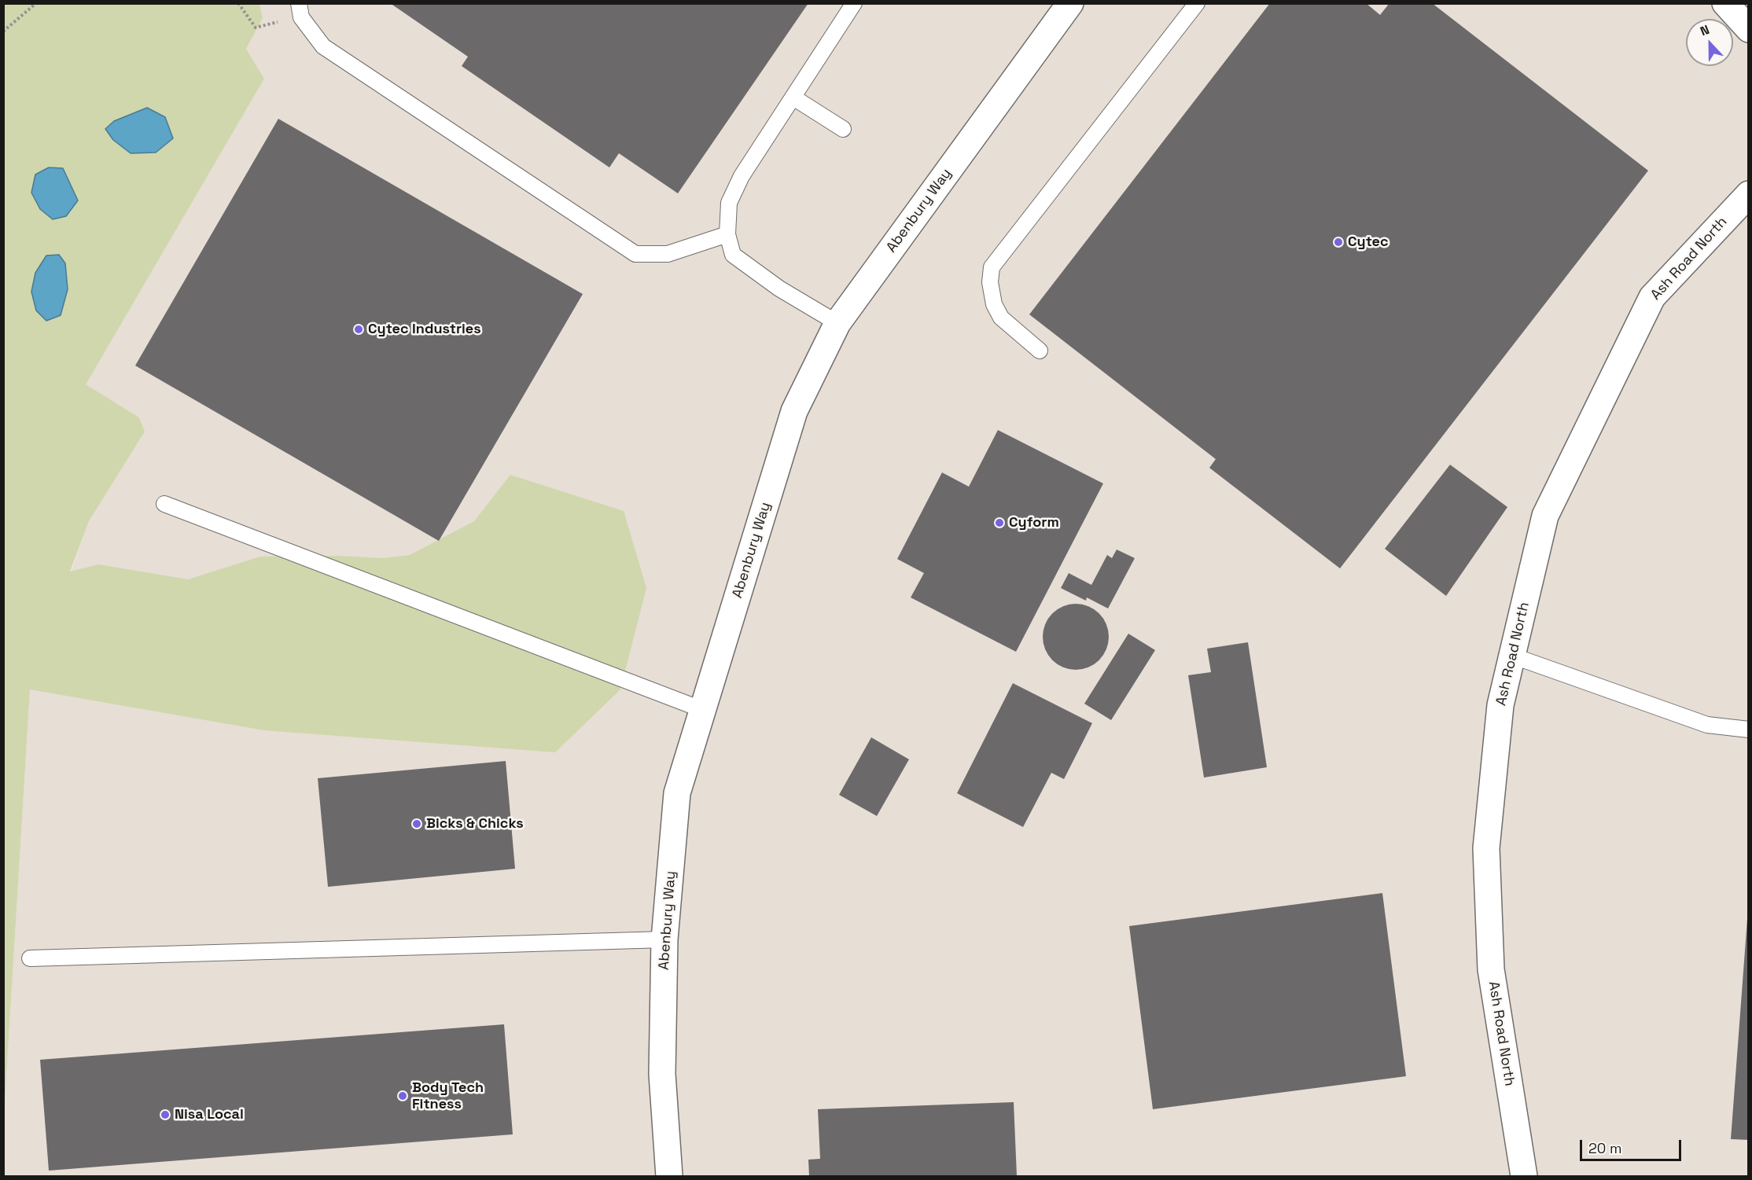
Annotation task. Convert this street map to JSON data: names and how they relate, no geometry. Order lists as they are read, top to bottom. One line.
{"streets":{"street":["Abenbury Way","Ash Road North"]},"places":["Cytec","Cytec Industries","Cyform","Bicks & Chicks","Body Tech Fitness","Nisa Local"],"scale_bar":"20 m","north":"top"}
